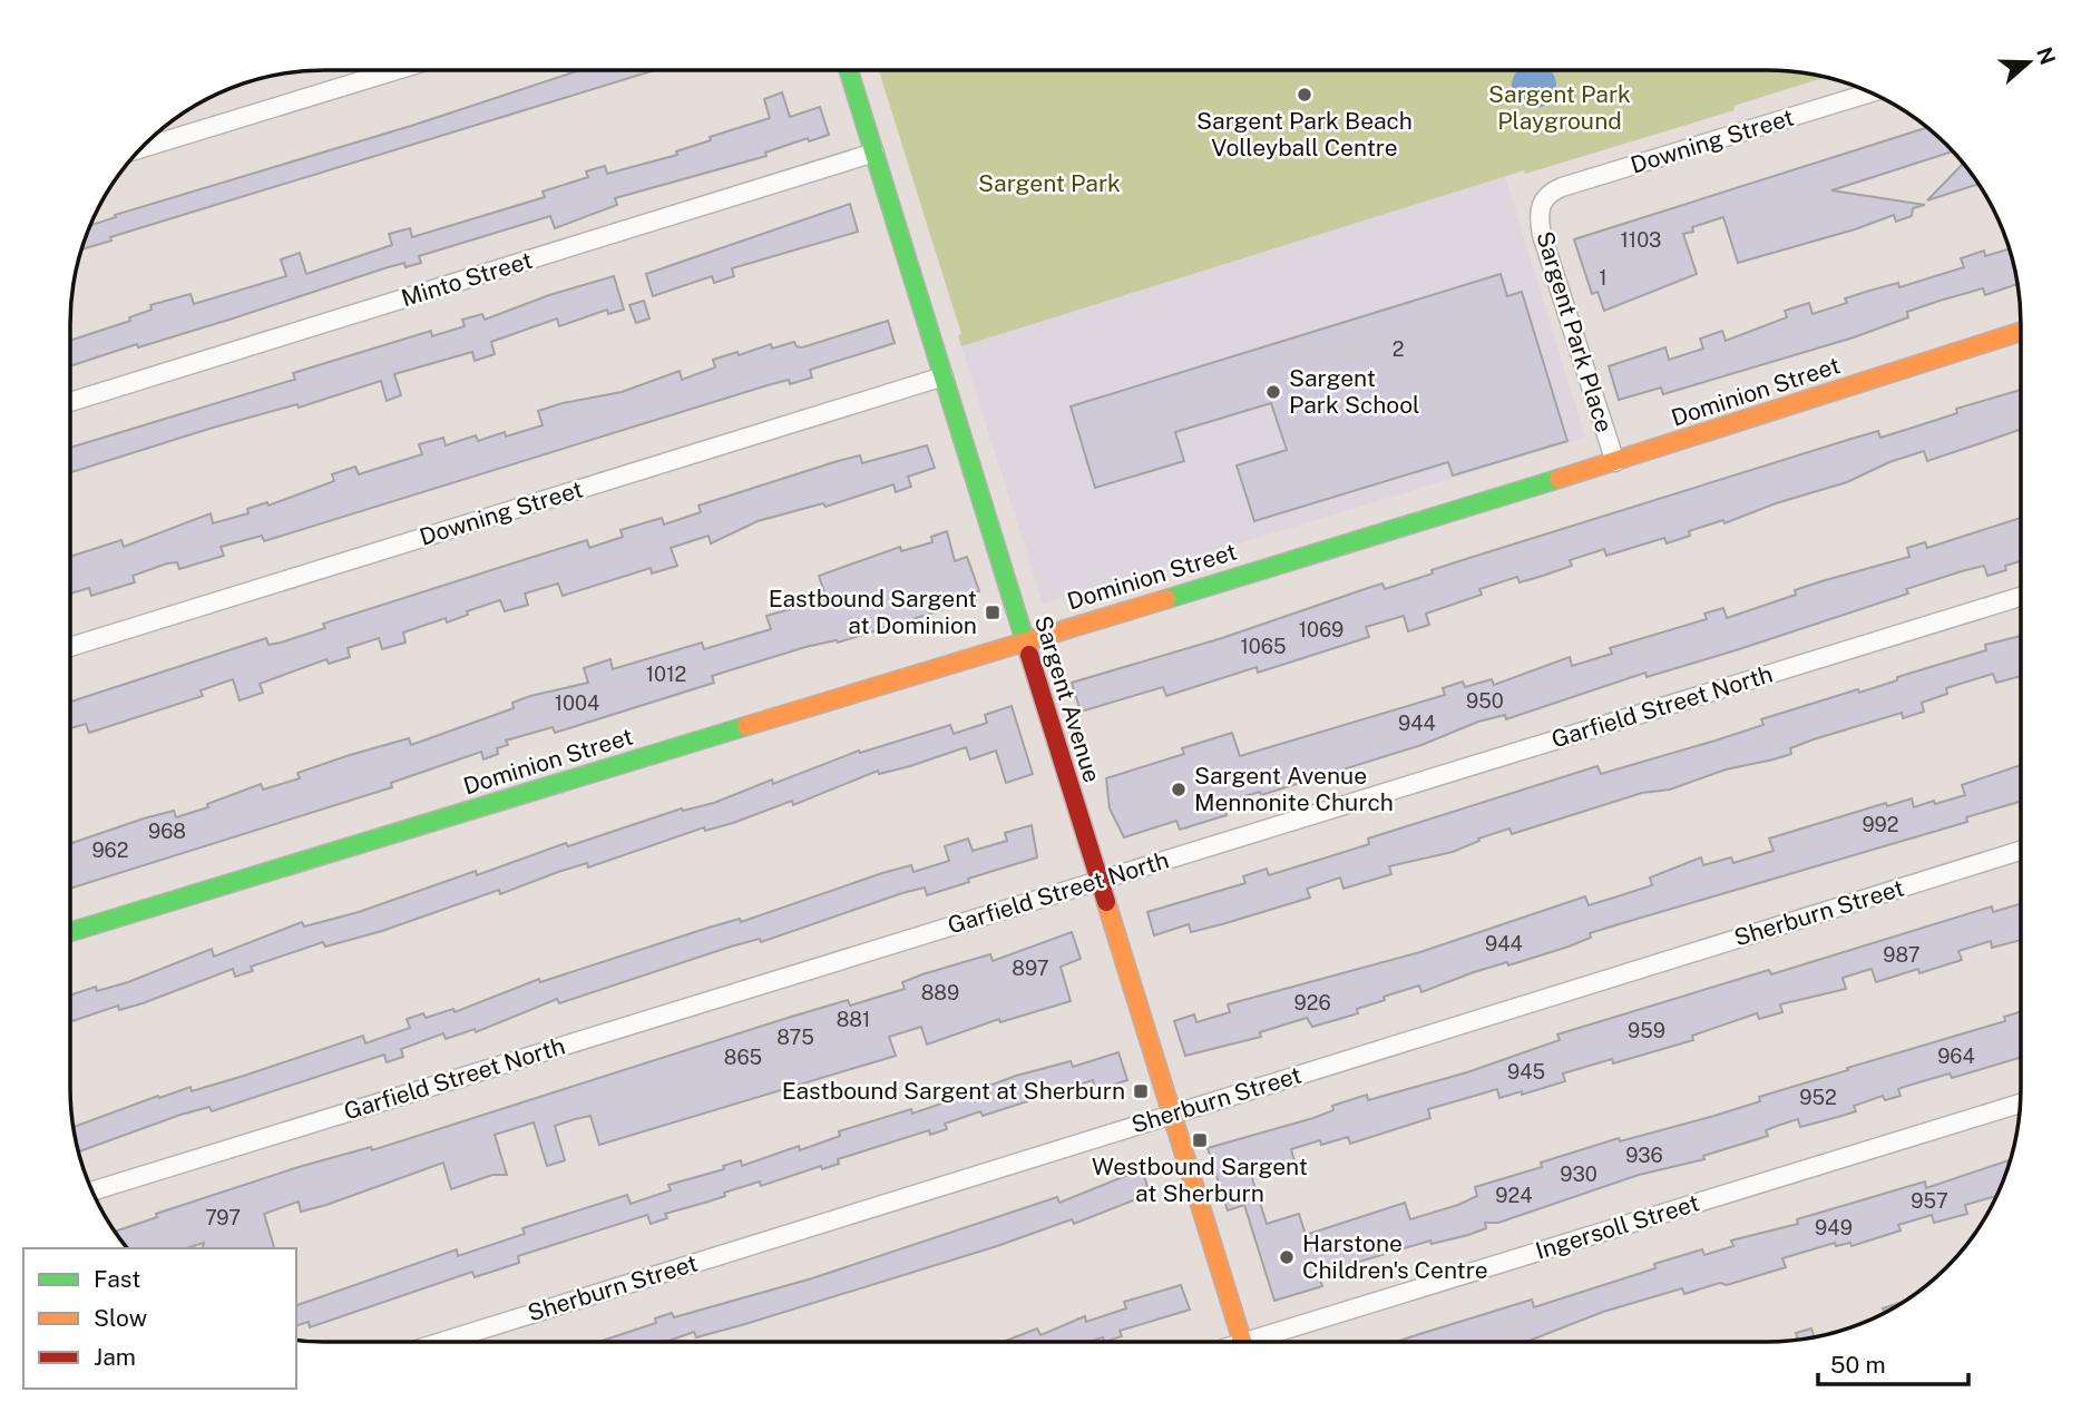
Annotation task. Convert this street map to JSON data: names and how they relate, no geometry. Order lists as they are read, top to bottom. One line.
{"streets":{"street":["Downing Street","Minto Street","Sargent Park Place","Dominion Street","Sargent Avenue","Garfield Street North","Sherburn Street","Ingersoll Street"]},"crossings":[["Downing Street","Sargent Park Place"],["Downing Street","Sargent Avenue"],["Minto Street","Sargent Avenue"],["Sargent Park Place","Dominion Street"],["Dominion Street","Sargent Avenue"],["Sargent Avenue","Garfield Street North"],["Sargent Avenue","Sherburn Street"]],"parks":["Sargent Park Playground","Sargent Park"],"places":{"other":["Sargent Park Beach Volleyball Centre","Sargent Park School","Sargent Avenue Mennonite Church","Harstone Children's Centre"],"transit":["Eastbound Sargent at Dominion","Eastbound Sargent at Sherburn","Westbound Sargent at Sherburn"]},"house_numbers":["1103","1","2","1069","1065","1012","950","1004","944","992","968","962","944","987","897","889","926","881","959","875","964","865","945","952","936","930","924","957","797","949"],"legend":["Fast","Slow","Jam"],"scale_bar":"50 m","north":"right"}
